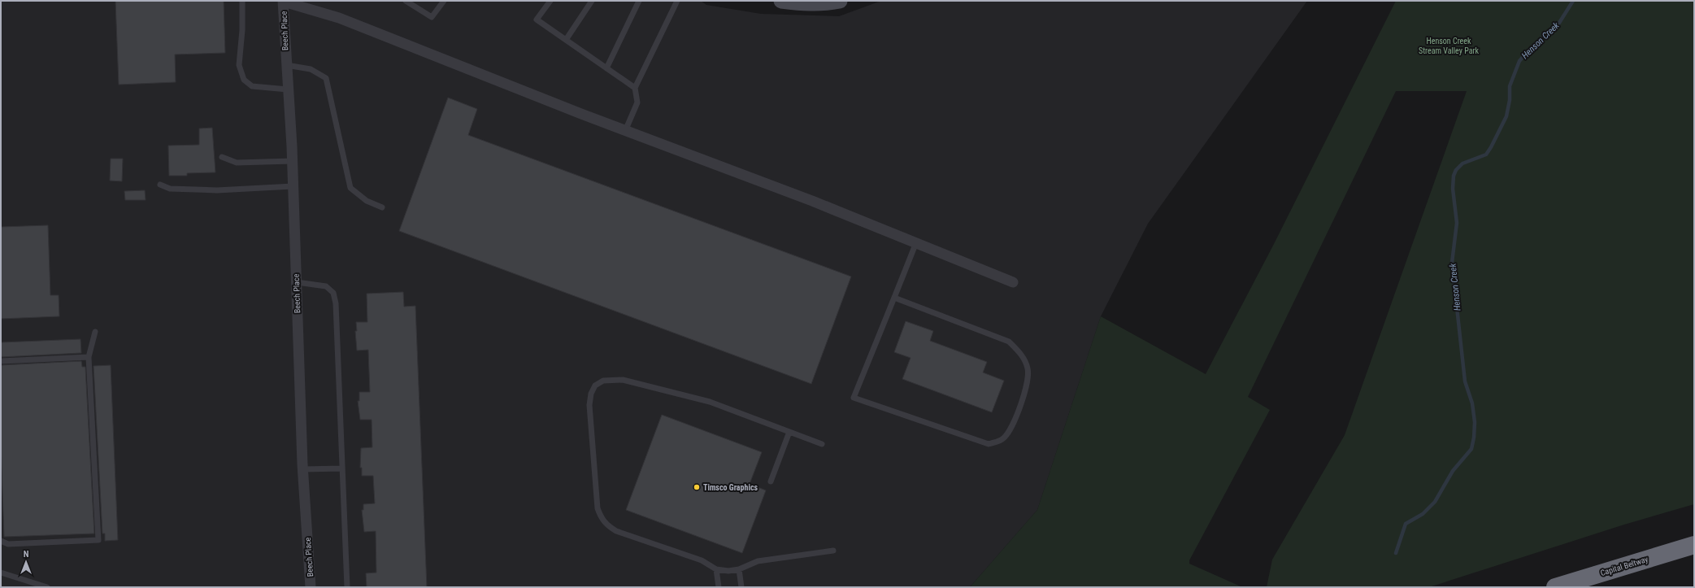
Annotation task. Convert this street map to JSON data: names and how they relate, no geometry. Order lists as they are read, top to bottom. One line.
{"streets":{"highway":["Capital Beltway"],"street":["Beech Place"]},"water":["Henson Creek"],"parks":["Henson Creek Stream Valley Park"],"places":["Timsco Graphics"],"north":"top"}
